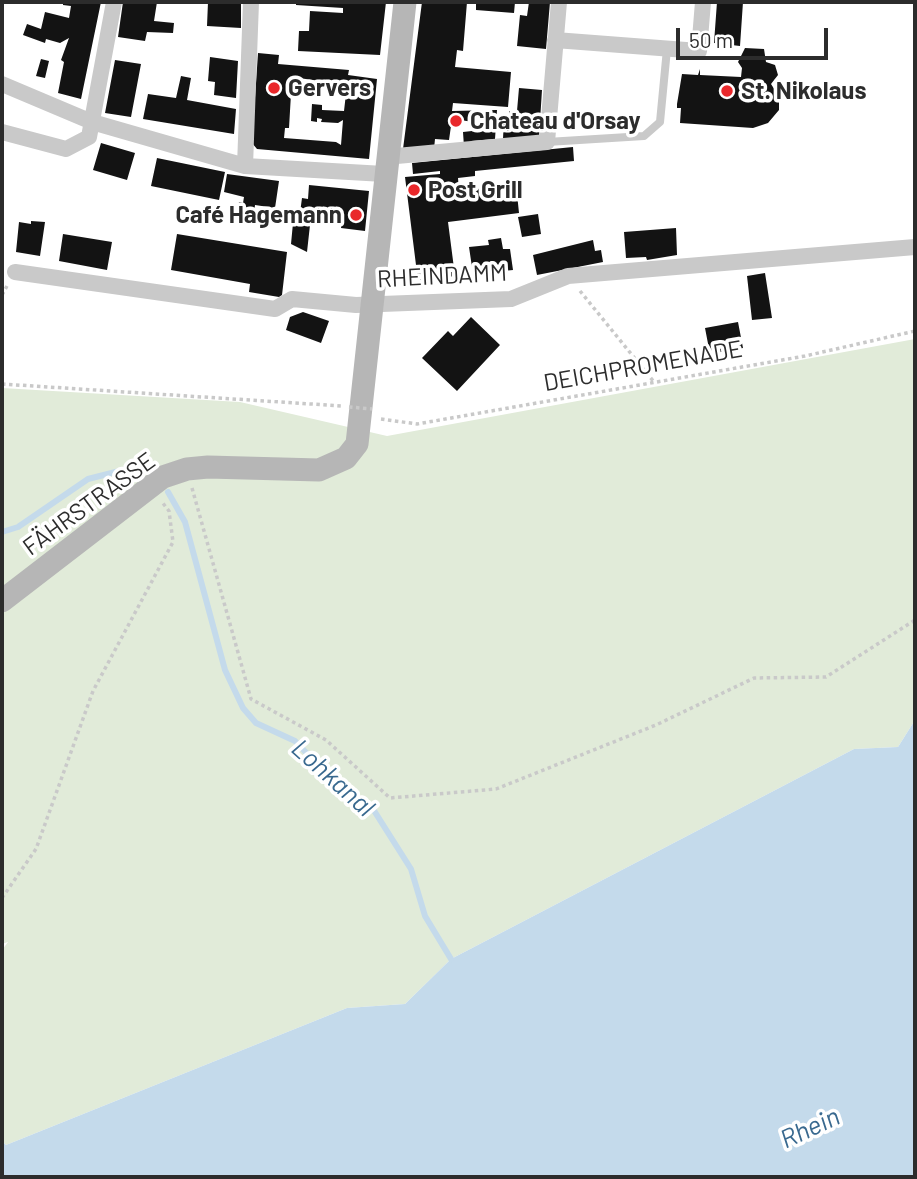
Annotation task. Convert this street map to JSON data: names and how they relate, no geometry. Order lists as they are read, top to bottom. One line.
{"streets":{"main road":["FÄHRSTRASSE"],"street":["RHEINDAMM"],"path":["DEICHPROMENADE"]},"crossings":[["RHEINDAMM","FÄHRSTRASSE"]],"water":["Lohkanal","Rhein"],"places":["Gervers","St. Nikolaus","Chateau d'Orsay","Post Grill","Café Hagemann"],"scale_bar":"50 m"}
